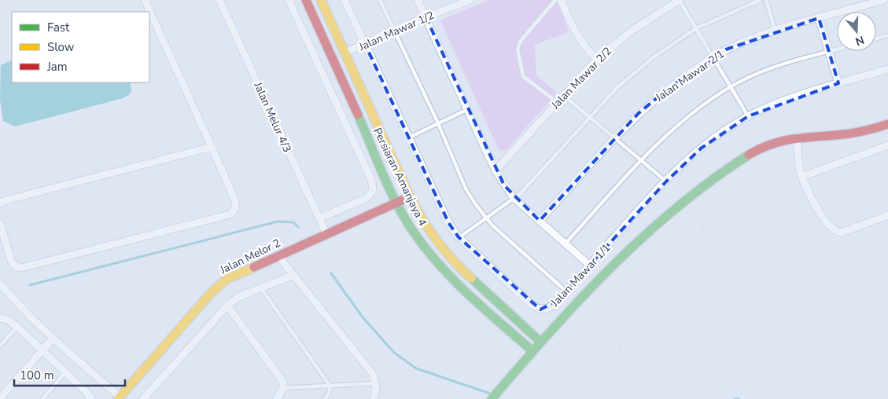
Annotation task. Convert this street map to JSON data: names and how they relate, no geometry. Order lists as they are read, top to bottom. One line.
{"streets":{"street":["Jalan Mawar 1/2","Jalan Mawar 2/1","Jalan Mawar 2/2","Jalan Melur 4/3","Persiaran Amanjaya 4","Jalan Melor 2","Jalan Mawar 1/1"]},"crossings":[["Jalan Mawar 1/2","Persiaran Amanjaya 4"],["Jalan Mawar 1/2","Jalan Mawar 1/1"],["Jalan Melur 4/3","Jalan Melor 2"],["Persiaran Amanjaya 4","Jalan Melor 2"]],"legend":["Fast","Slow","Jam"],"scale_bar":"100 m","north":"bottom"}
